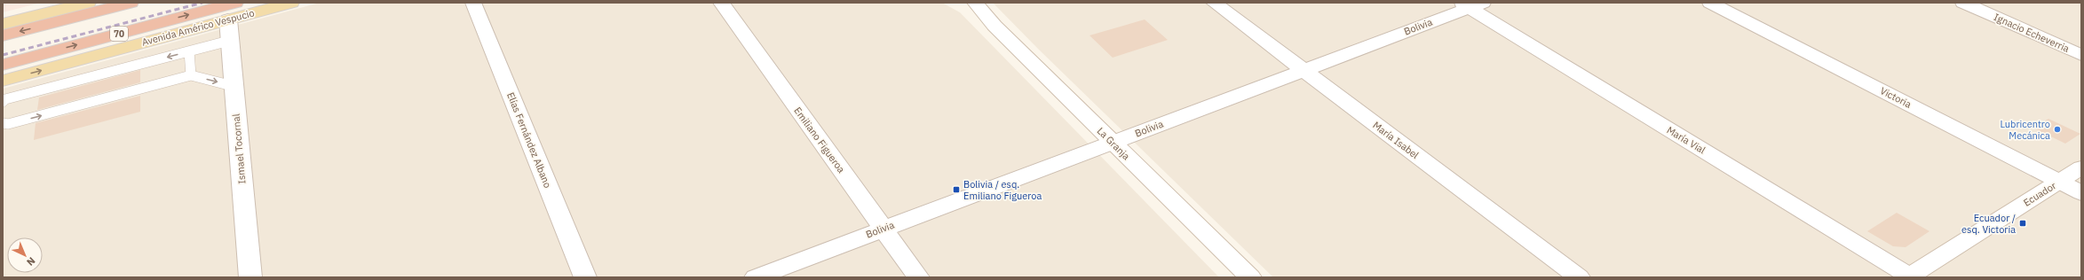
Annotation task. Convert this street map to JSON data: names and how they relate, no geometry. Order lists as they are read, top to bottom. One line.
{"streets":{"highway":["70"],"main road":["Avenida Américo Vespucio"],"street":["Bolivia","Ignacio Echeverria","Victoria","Elías Fernández Albano","Emiliano Figueroa","María Isabel","María Vial","La Granja","Ismael Tocornal","Ecuador"]},"crossings":[["Bolivia","Emiliano Figueroa"],["Bolivia","María Isabel"],["Bolivia","María Vial"],["Bolivia","La Granja"],["Avenida Américo Vespucio","70"],["Avenida Américo Vespucio","Ismael Tocornal"],["70","Ismael Tocornal"],["Victoria","Ecuador"],["María Vial","Ecuador"]],"places":{"other":["Lubricentro Mecánica"],"transit":["Bolivia / esq. Emiliano Figueroa","Ecuador / esq. Victoria"]},"north":"bottom right"}
